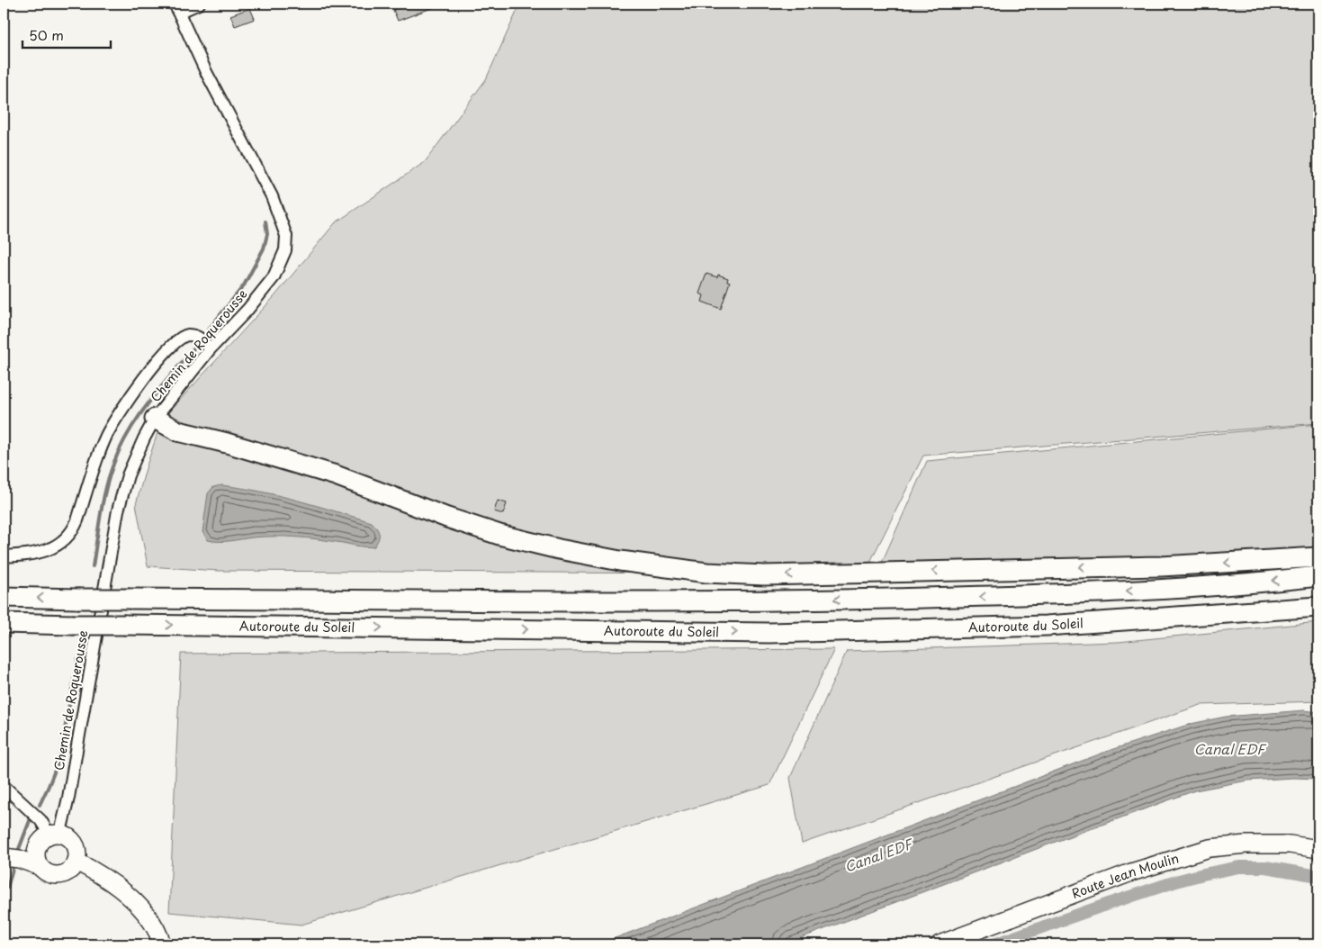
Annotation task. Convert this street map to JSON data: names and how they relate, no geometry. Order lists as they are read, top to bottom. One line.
{"streets":{"highway":["Autoroute du Soleil"],"main road":["Route Jean Moulin"],"street":["Chemin de Roquerousse"]},"water":["Canal EDF"],"scale_bar":"50 m"}
